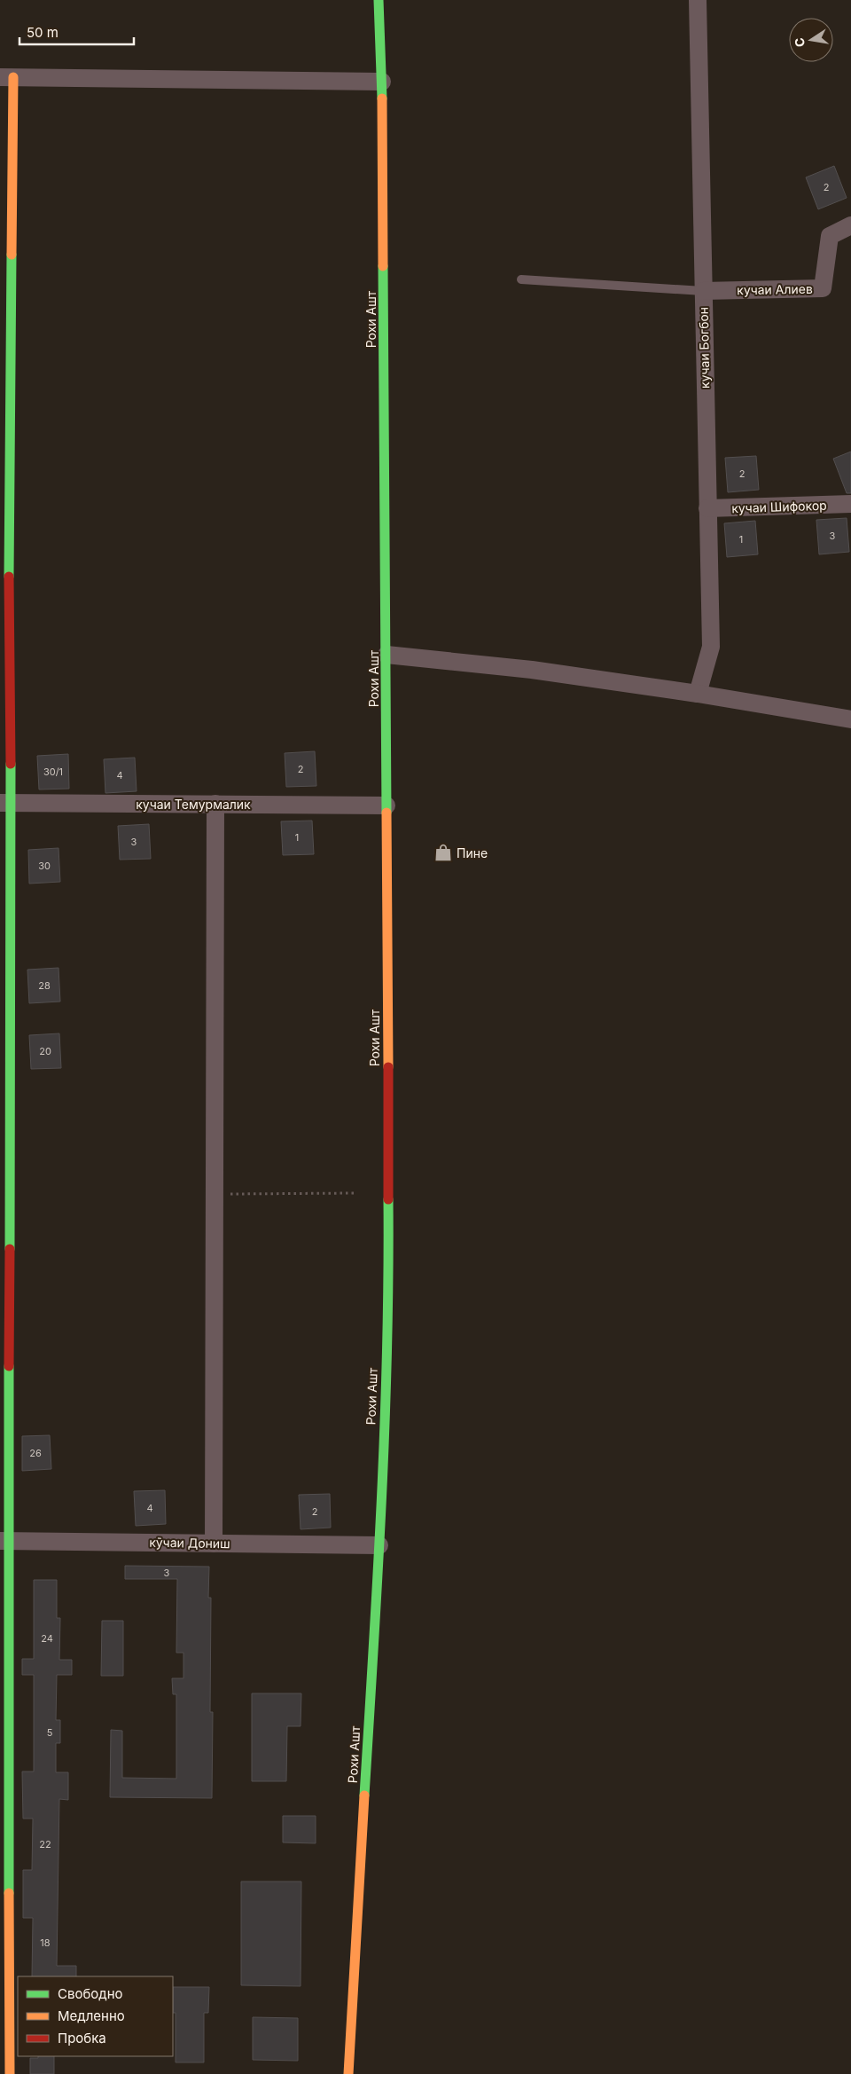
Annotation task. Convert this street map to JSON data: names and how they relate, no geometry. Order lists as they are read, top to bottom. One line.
{"streets":{"main road":["Рохи Ашт"],"street":["кучаи Алиев","кучаи Богбон","кучаи Шифокор","кучаи Темурмалик","кӯчаи Дониш"]},"crossings":[["кучаи Алиев","кучаи Богбон"],["Рохи Ашт","кучаи Темурмалик"],["Рохи Ашт","кӯчаи Дониш"],["кучаи Богбон","кучаи Шифокор"]],"places":{"shop":["Пине"]},"house_numbers":["2","2","3","1","2","30/1","4","1","3","30","28","20","26","4","2","3","24","5","22","18"],"legend":["Свободно","Медленно","Пробка"],"scale_bar":"50 m","north":"left"}
